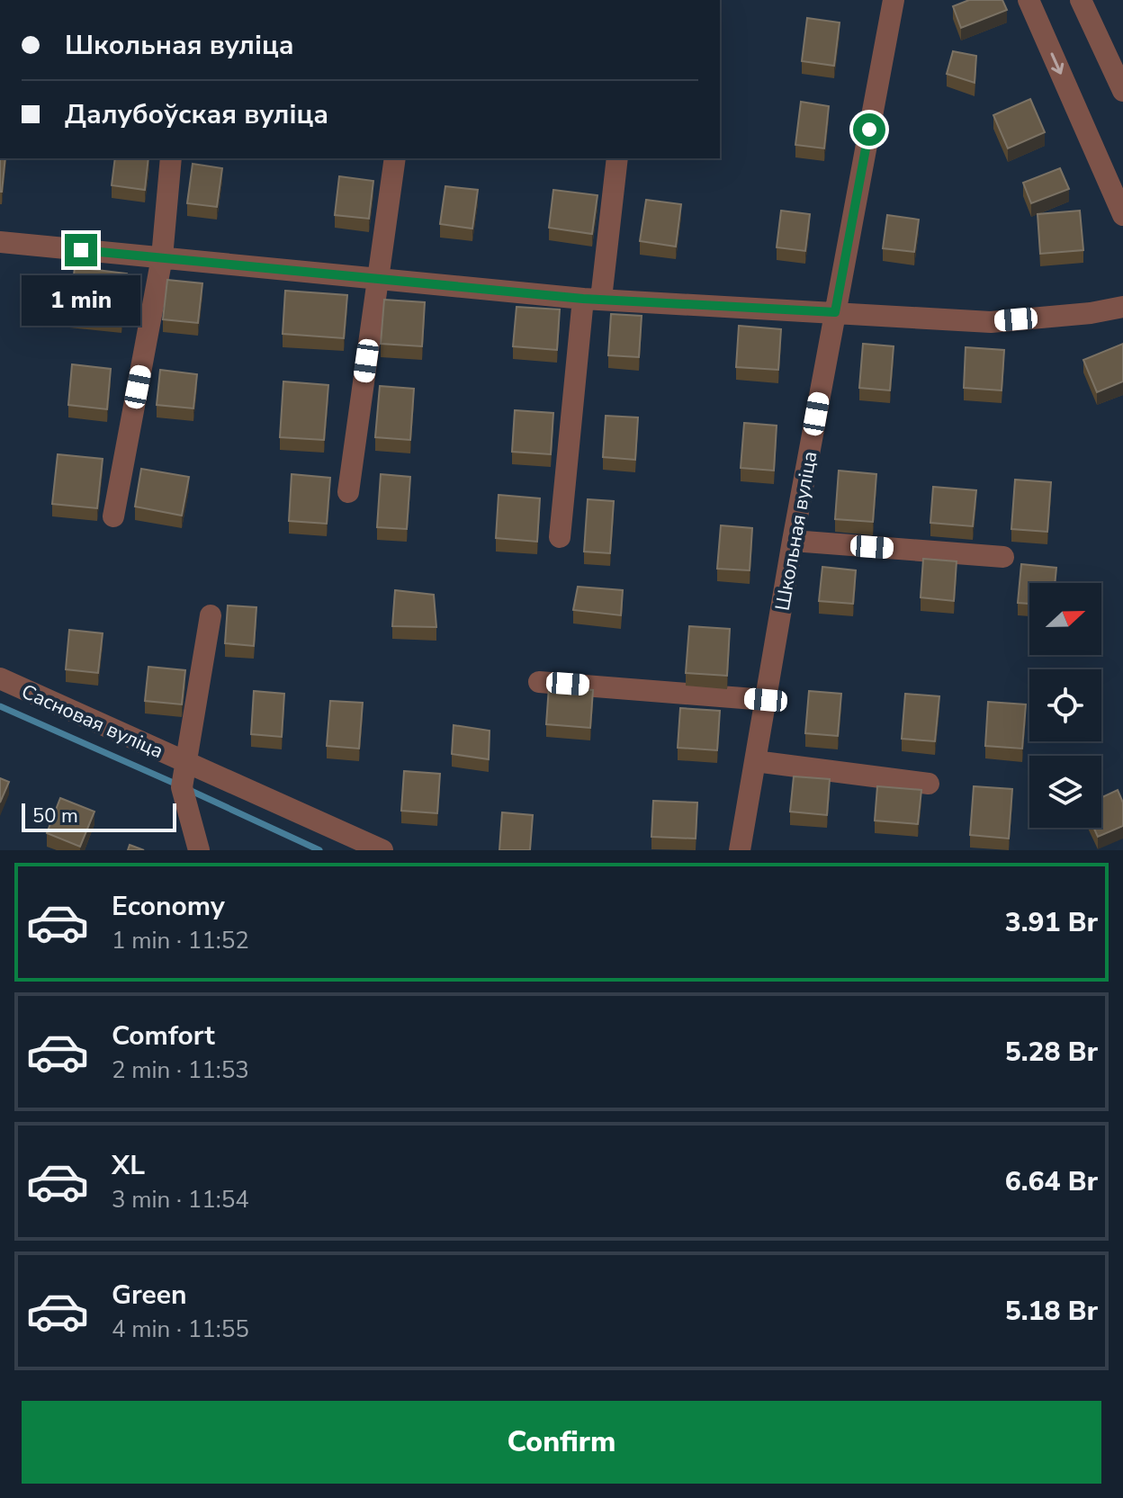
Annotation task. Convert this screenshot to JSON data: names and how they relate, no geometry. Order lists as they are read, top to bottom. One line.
{"streets":{"street":["Школьная вуліца","Сасновая вуліца"]},"scale_bar":"50 m","north":"right","page":{"banner":["Школьная вуліца","Далубоўская вуліца"],"bubble":"1 min","scale":"50 m","list":[{"name":"Economy","note":"1 min · 11:52","value":"3.91 Br"},{"name":"Comfort","note":"2 min · 11:53","value":"5.28 Br"},{"name":"XL","note":"3 min · 11:54","value":"6.64 Br"},{"name":"Green","note":"4 min · 11:55","value":"5.18 Br"}],"buttons":"Confirm"}}
